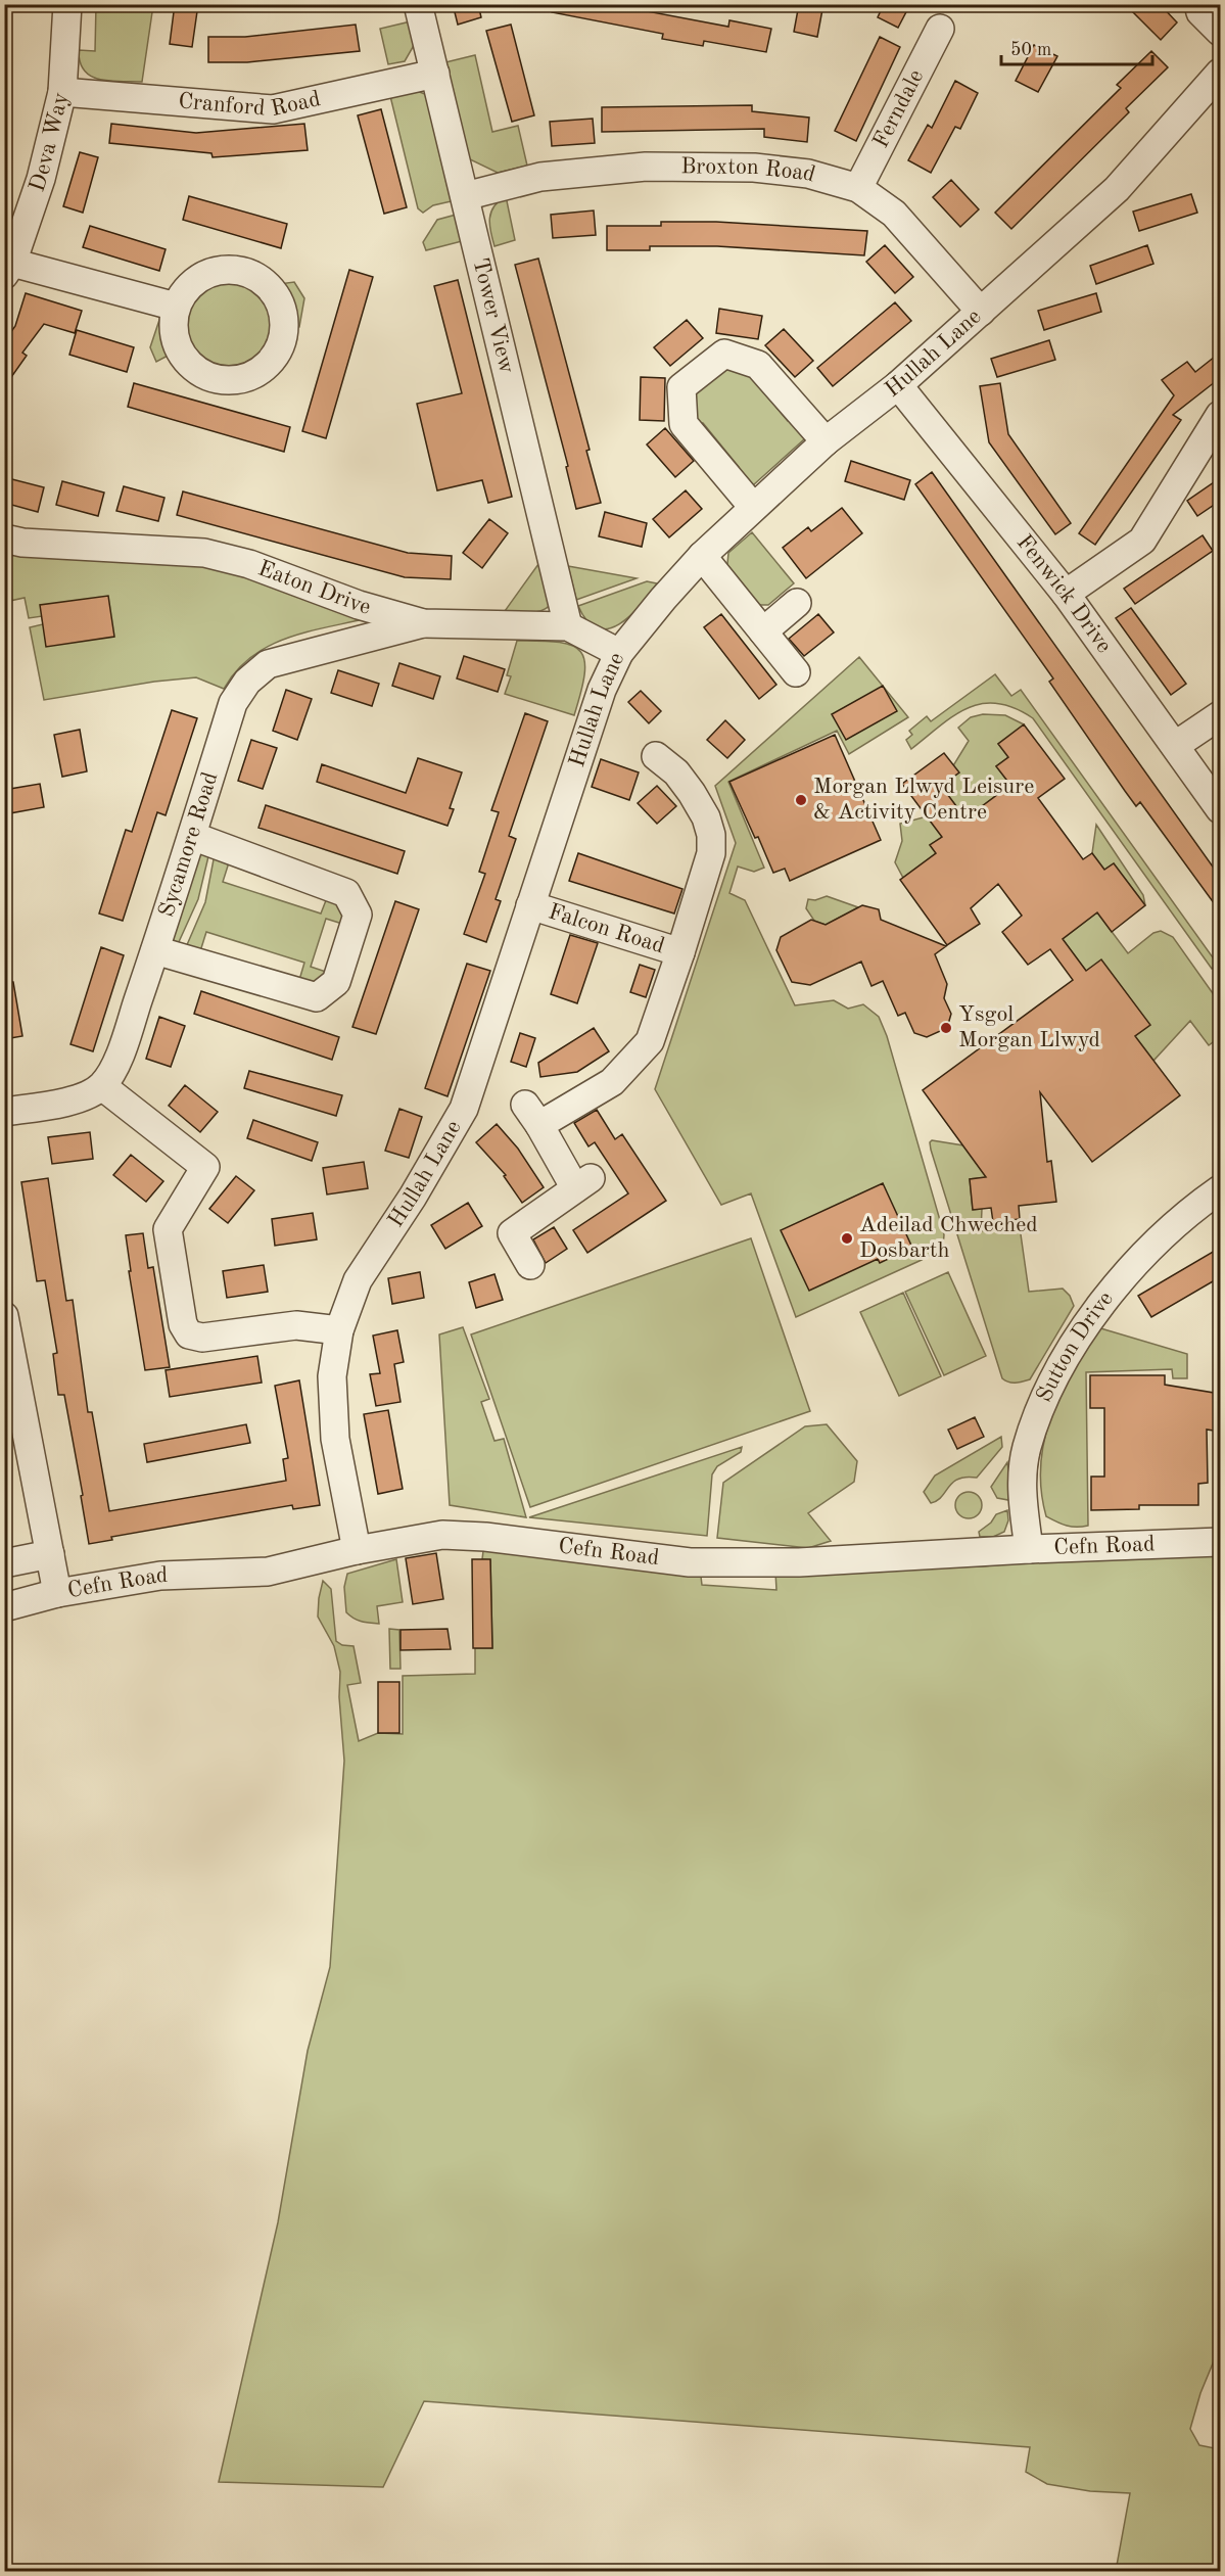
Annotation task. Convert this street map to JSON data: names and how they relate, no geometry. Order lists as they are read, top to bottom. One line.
{"streets":{"street":["Cranford Road","Ferndale","Deva Way","Broxton Road","Tower View","Hullah Lane","Eaton Drive","Fenwick Drive","Sycamore Road","Falcon Road","Sutton Drive","Cefn Road"]},"crossings":[["Cranford Road","Deva Way"],["Cranford Road","Tower View"],["Ferndale","Broxton Road"],["Broxton Road","Tower View"],["Broxton Road","Hullah Lane"],["Tower View","Eaton Drive"],["Hullah Lane","Eaton Drive"],["Hullah Lane","Fenwick Drive"],["Hullah Lane","Falcon Road"],["Hullah Lane","Cefn Road"],["Eaton Drive","Sycamore Road"],["Sutton Drive","Cefn Road"]],"places":["Morgan Llwyd Leisure & Activity Centre","Ysgol Morgan Llwyd","Adeilad Chweched Dosbarth"],"scale_bar":"50 m"}
